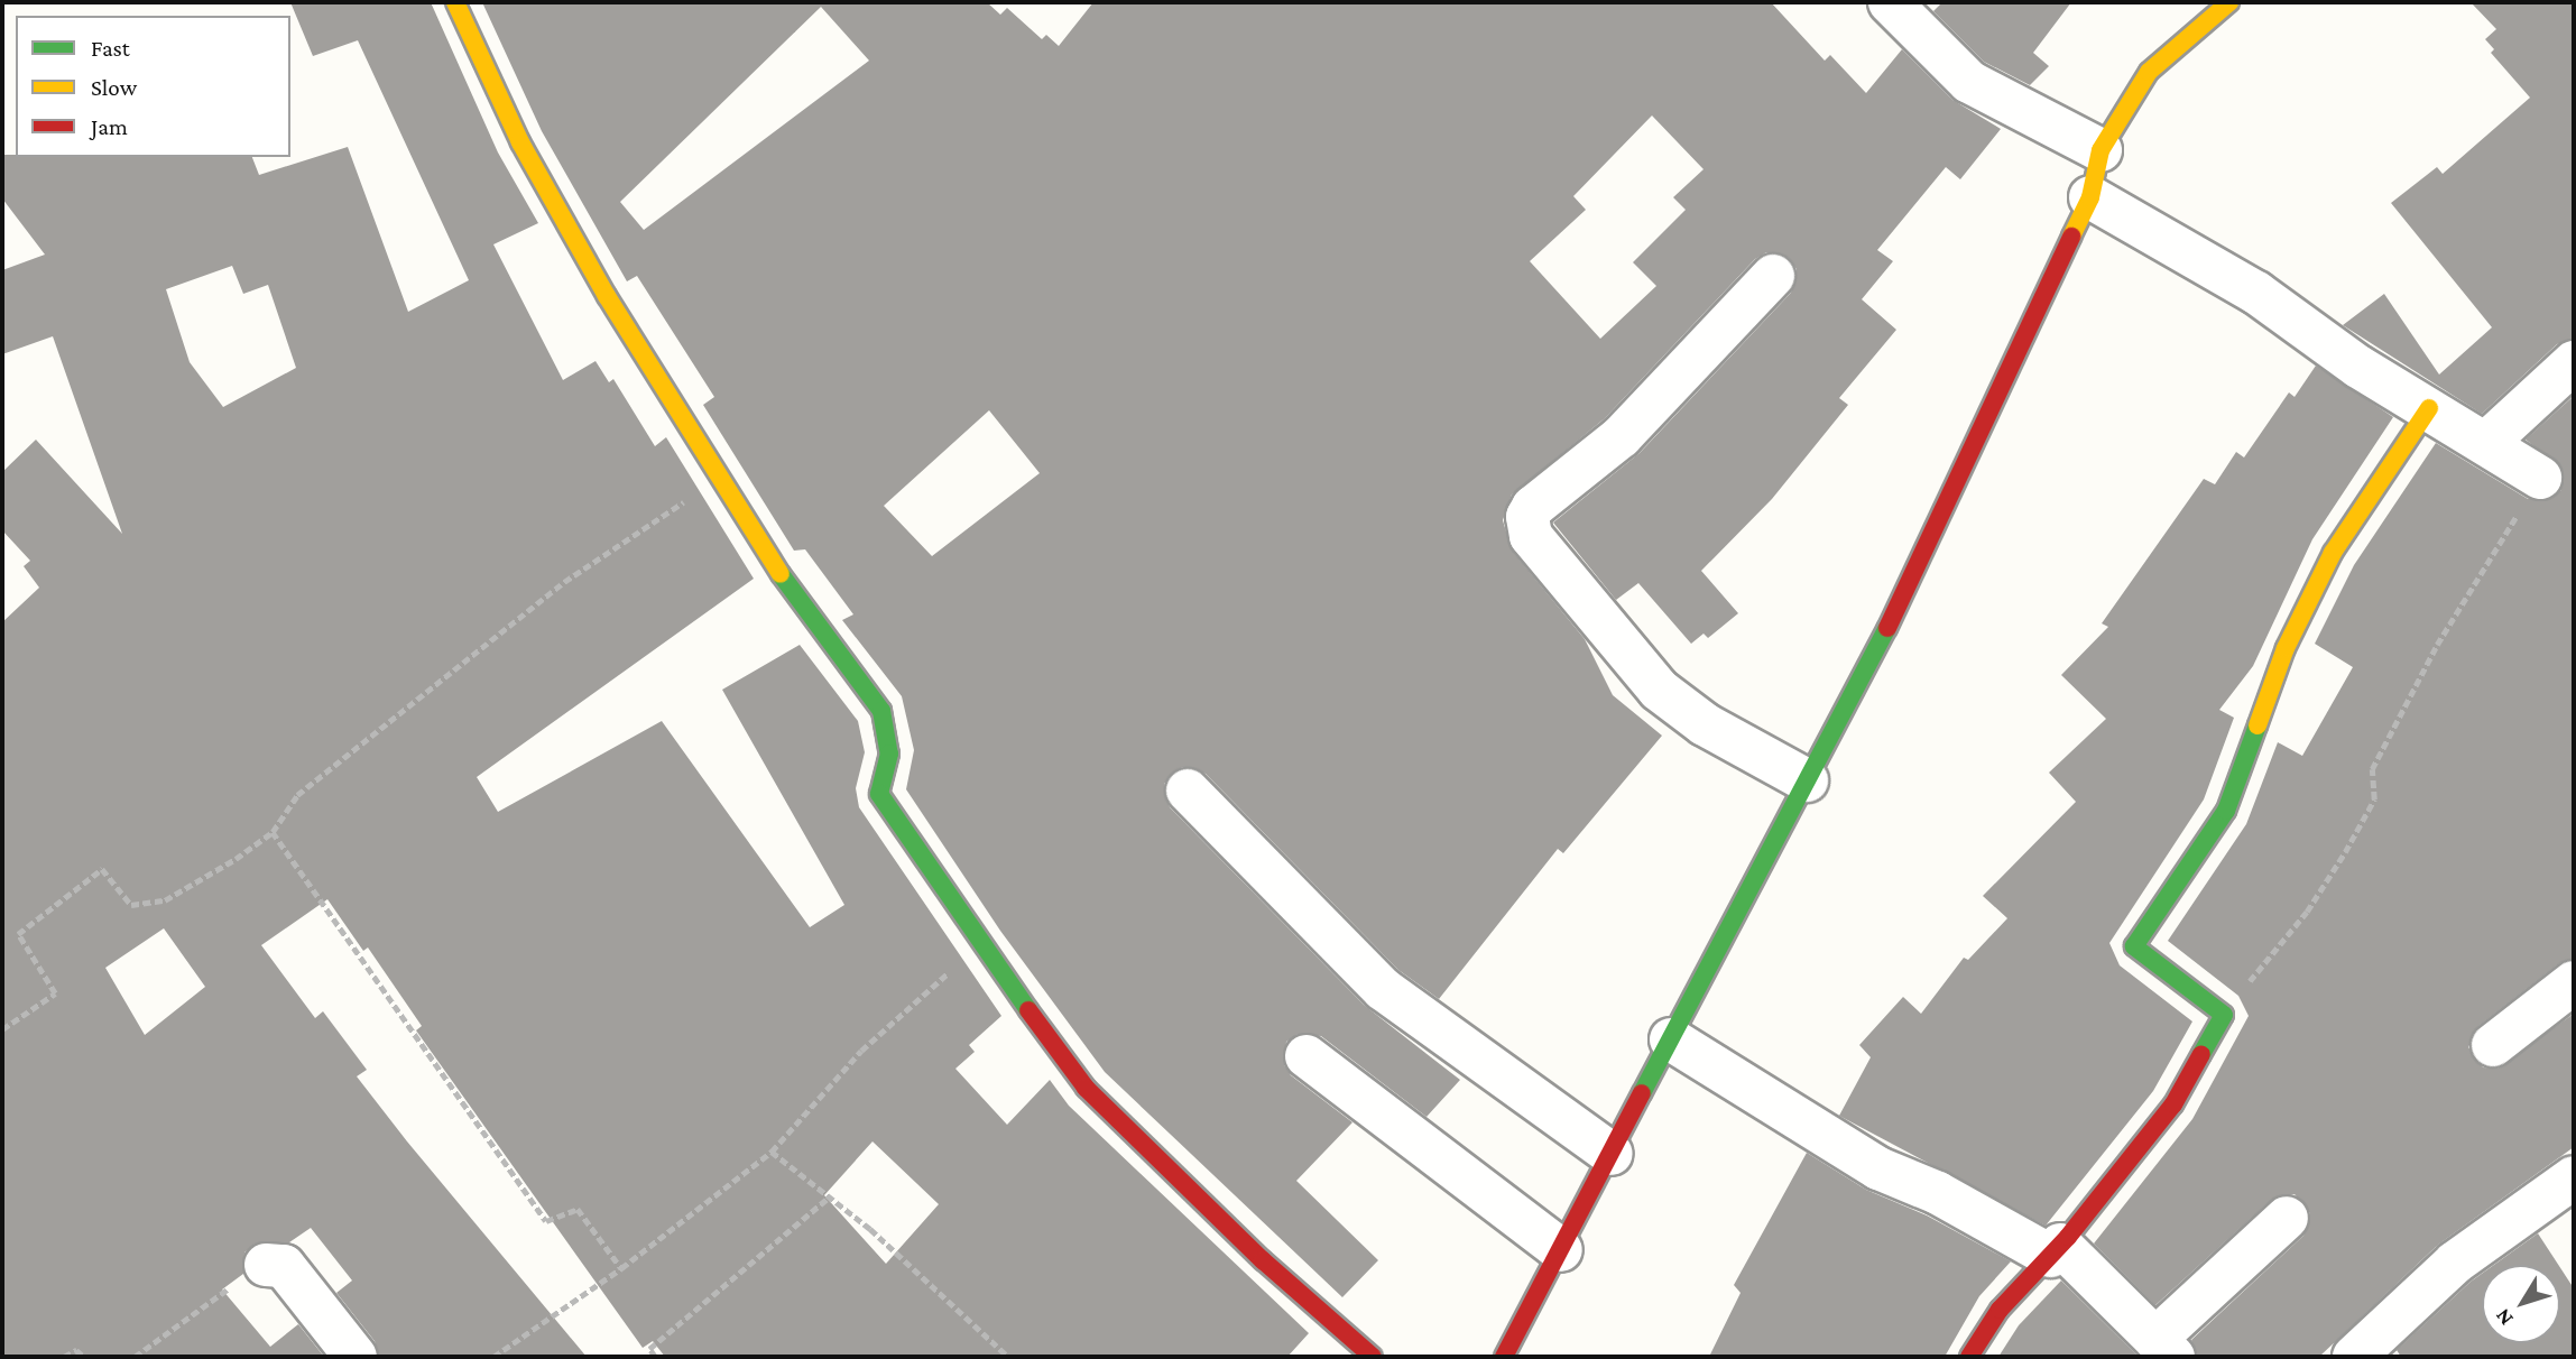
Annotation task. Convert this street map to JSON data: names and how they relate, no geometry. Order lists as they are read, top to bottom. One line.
{"legend":["Fast","Slow","Jam"],"north":"bottom left"}
